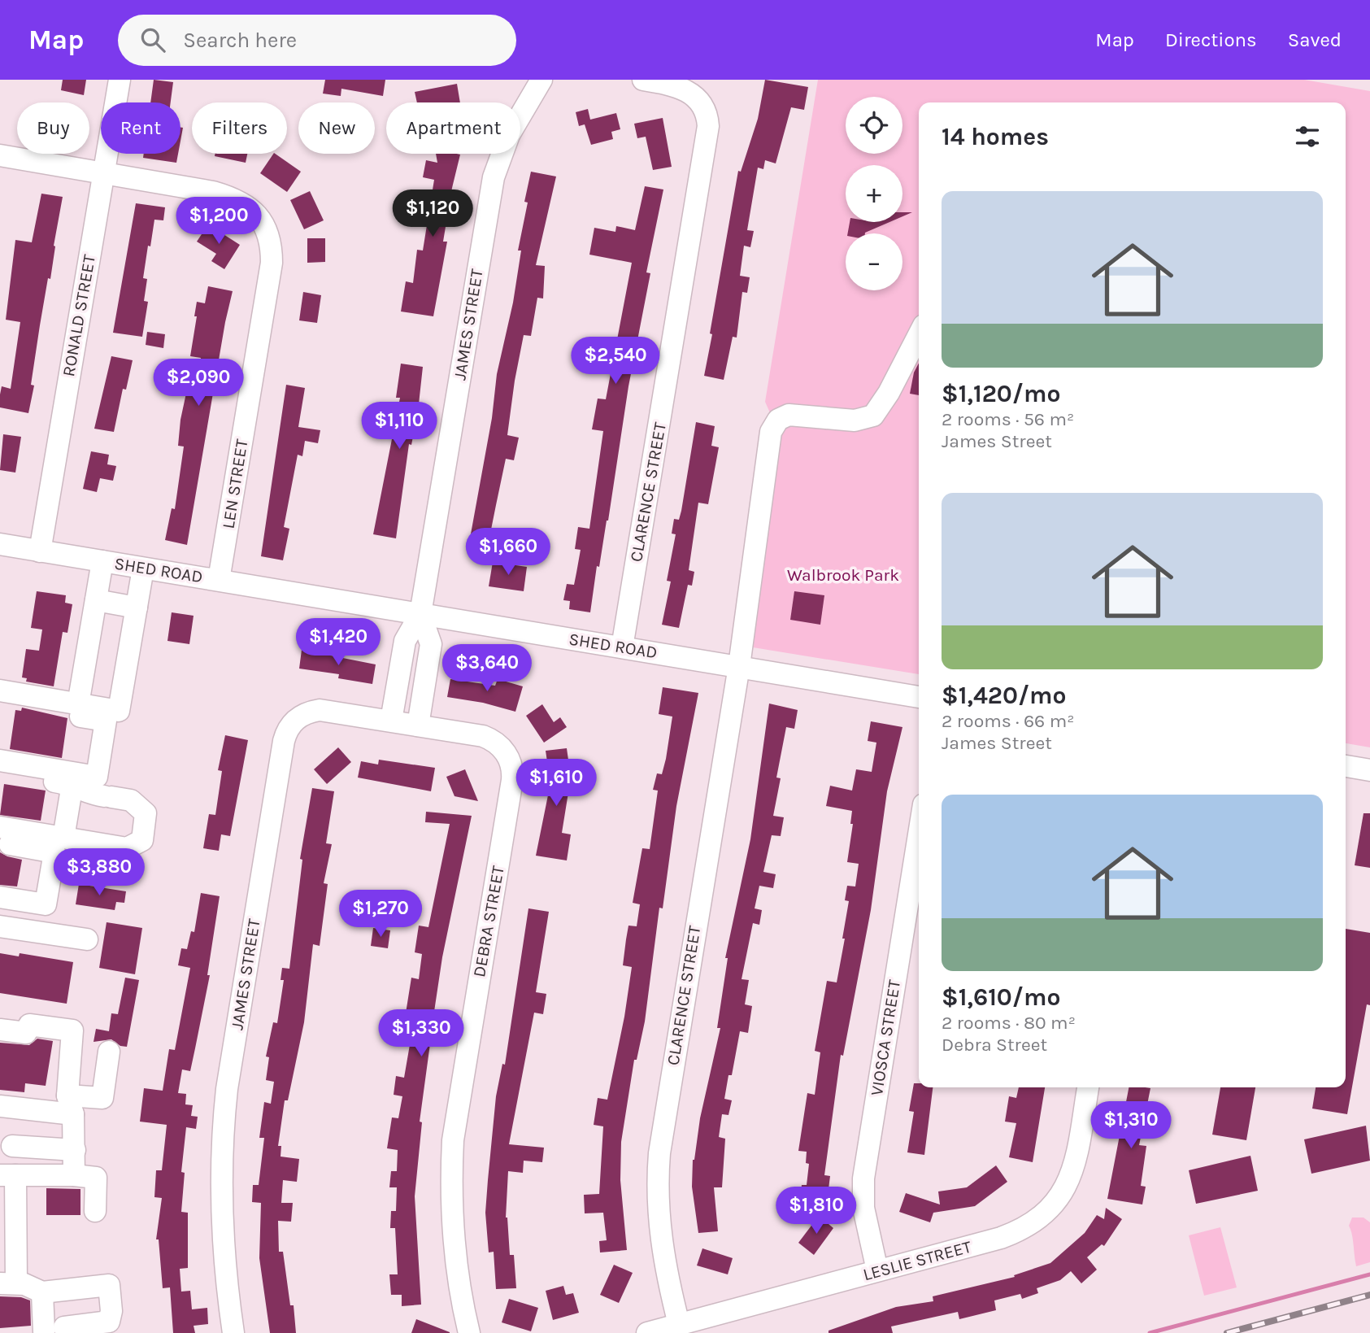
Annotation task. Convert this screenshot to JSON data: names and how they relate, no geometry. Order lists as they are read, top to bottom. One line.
{"streets":{"street":["RONALD STREET","JAMES STREET","LEN STREET","CLARENCE STREET","SHED ROAD","DEBRA STREET","VIOSCA STREET","LESLIE STREET"]},"crossings":[["RONALD STREET","LEN STREET"],["RONALD STREET","SHED ROAD"],["JAMES STREET","SHED ROAD"],["JAMES STREET","DEBRA STREET"],["LEN STREET","SHED ROAD"],["CLARENCE STREET","SHED ROAD"],["CLARENCE STREET","LESLIE STREET"],["VIOSCA STREET","LESLIE STREET"]],"parks":["Walbrook Park"],"page":{"header":"Map","search":"Search here","nav":["Map","Directions","Saved"],"map_buttons":["+","−"],"chip":["Buy","Rent","Filters","New","Apartment"],"heading":"14 homes","list":[{"name":"$1,120/mo","note":"2 rooms · 56 m² · James Street"},{"name":"$1,420/mo","note":"2 rooms · 66 m² · James Street"},{"name":"$1,610/mo","note":"2 rooms · 80 m² · Debra Street"}],"price":["$1,120","$1,200","$2,540","$2,090","$1,110","$1,660","$1,420","$3,640","$1,610","$3,880","$1,270","$1,330","$1,310","$1,810"]}}
